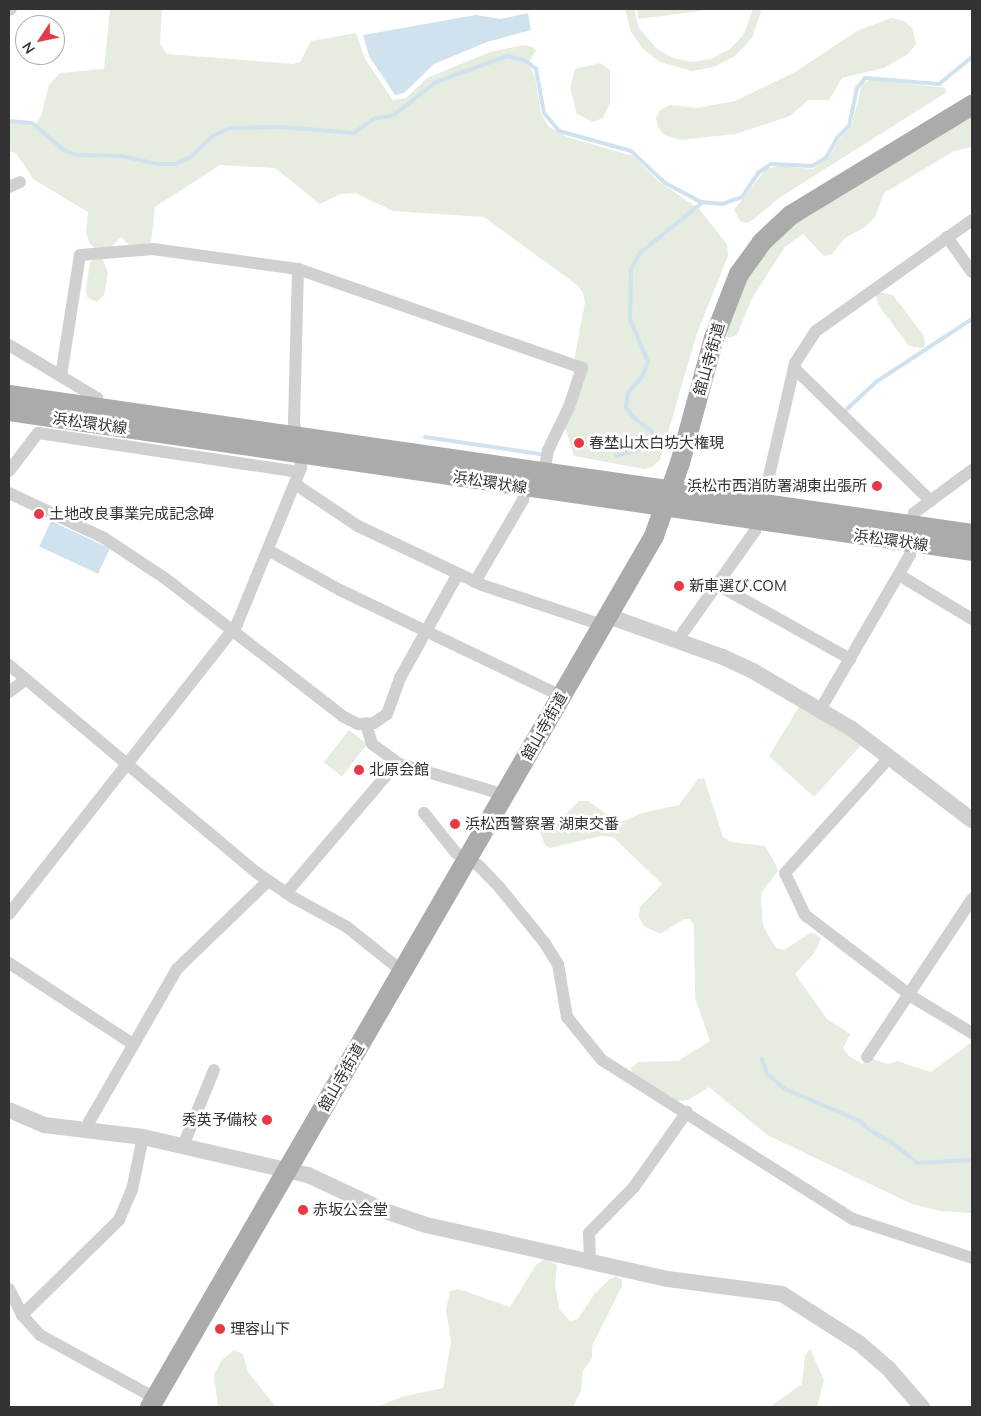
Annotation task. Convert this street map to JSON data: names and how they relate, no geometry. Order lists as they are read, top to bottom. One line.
{"streets":{"main road":["舘山寺街道","浜松環状線"]},"crossings":[["舘山寺街道","浜松環状線"]],"places":["春埜山太白坊大権現","浜松市西消防署湖東出張所","土地改良事業完成記念碑","新車選び.COM","北原会館","浜松西警察署 湖東交番","秀英予備校","赤坂公会堂","理容山下"],"north":"bottom left"}
